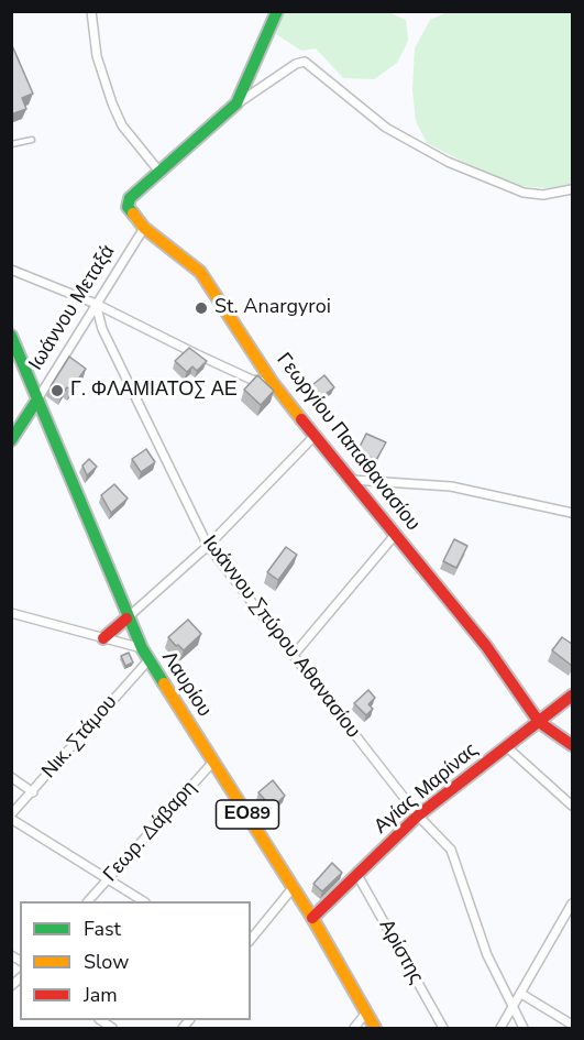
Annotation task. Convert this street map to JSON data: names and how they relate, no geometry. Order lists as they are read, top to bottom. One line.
{"streets":{"street":["Ιωάννου Μεταξά","Γεωργίου Παπαθανασίου","Ιωάννου Σπύρου Αθανασίου","Λαυρίου","Νικ. Στάμου","Αγίας Μαρίνας","ΕΟ89","Γεωρ. Δάβαρη","Αρίστης"]},"crossings":[["Ιωάννου Μεταξά","Γεωργίου Παπαθανασίου"],["Ιωάννου Μεταξά","Ιωάννου Σπύρου Αθανασίου"],["Ιωάννου Μεταξά","Λαυρίου"],["Γεωργίου Παπαθανασίου","Αγίας Μαρίνας"],["Ιωάννου Σπύρου Αθανασίου","Αγίας Μαρίνας"],["Λαυρίου","Νικ. Στάμου"],["Λαυρίου","Αγίας Μαρίνας"],["Λαυρίου","Γεωρ. Δάβαρη"],["Αγίας Μαρίνας","Αρίστης"]],"places":["St. Anargyroi","Γ. ΦΛΑΜΙΑΤΟΣ ΑΕ"],"legend":["Fast","Slow","Jam"]}
